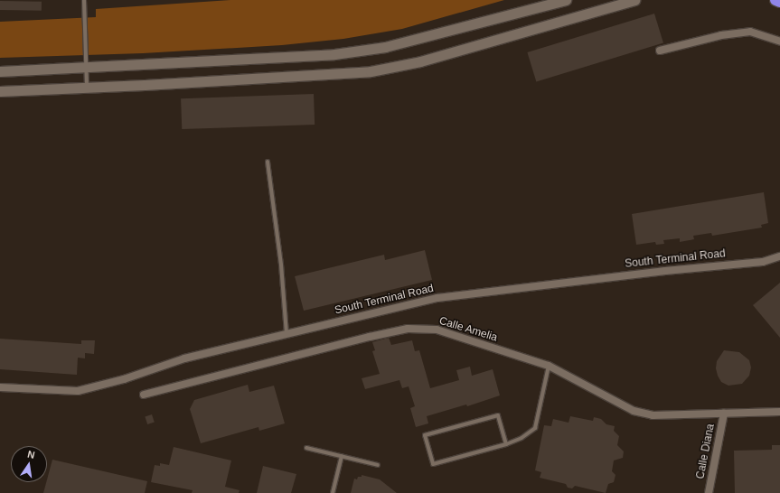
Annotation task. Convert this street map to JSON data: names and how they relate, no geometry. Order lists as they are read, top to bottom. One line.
{"streets":{"street":["South Terminal Road","Calle Amelia","Calle Diana"]},"crossings":[["Calle Amelia","Calle Diana"]],"north":"top"}
